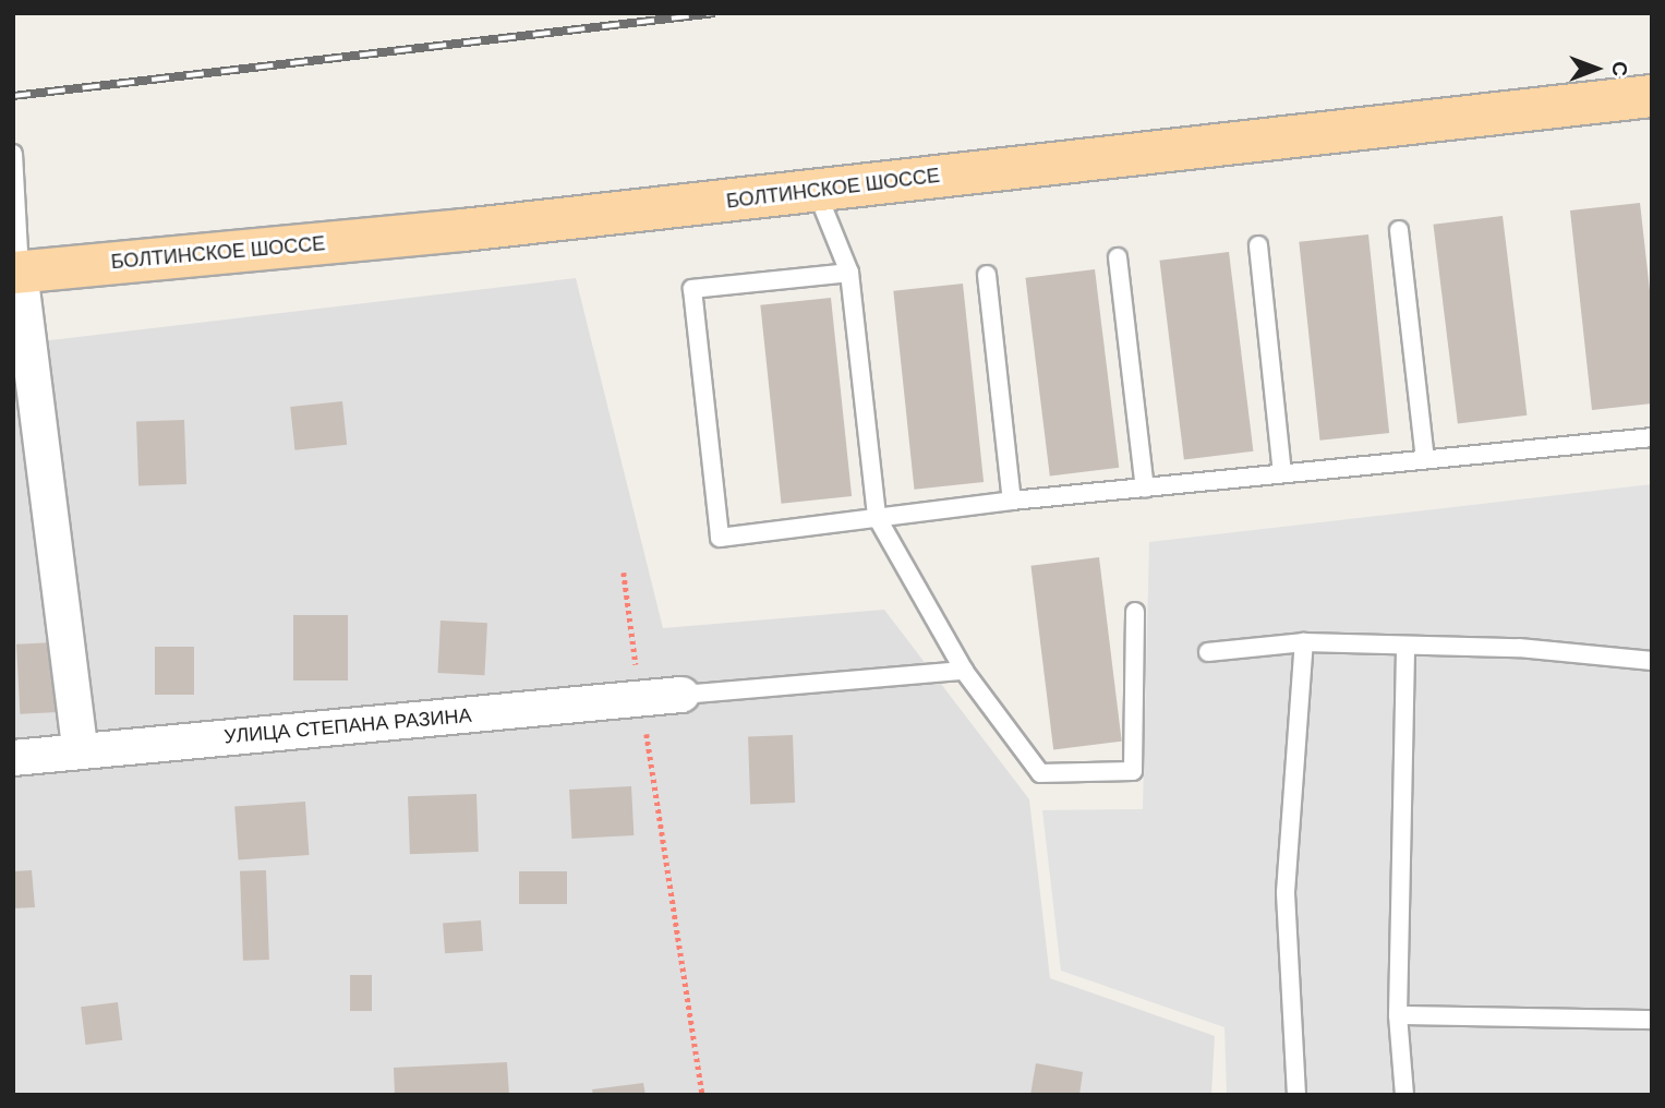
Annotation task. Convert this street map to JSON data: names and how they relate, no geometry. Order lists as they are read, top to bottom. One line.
{"streets":{"main road":["БОЛТИНСКОЕ ШОССЕ"],"street":["УЛИЦА СТЕПАНА РАЗИНА"]},"north":"right"}
